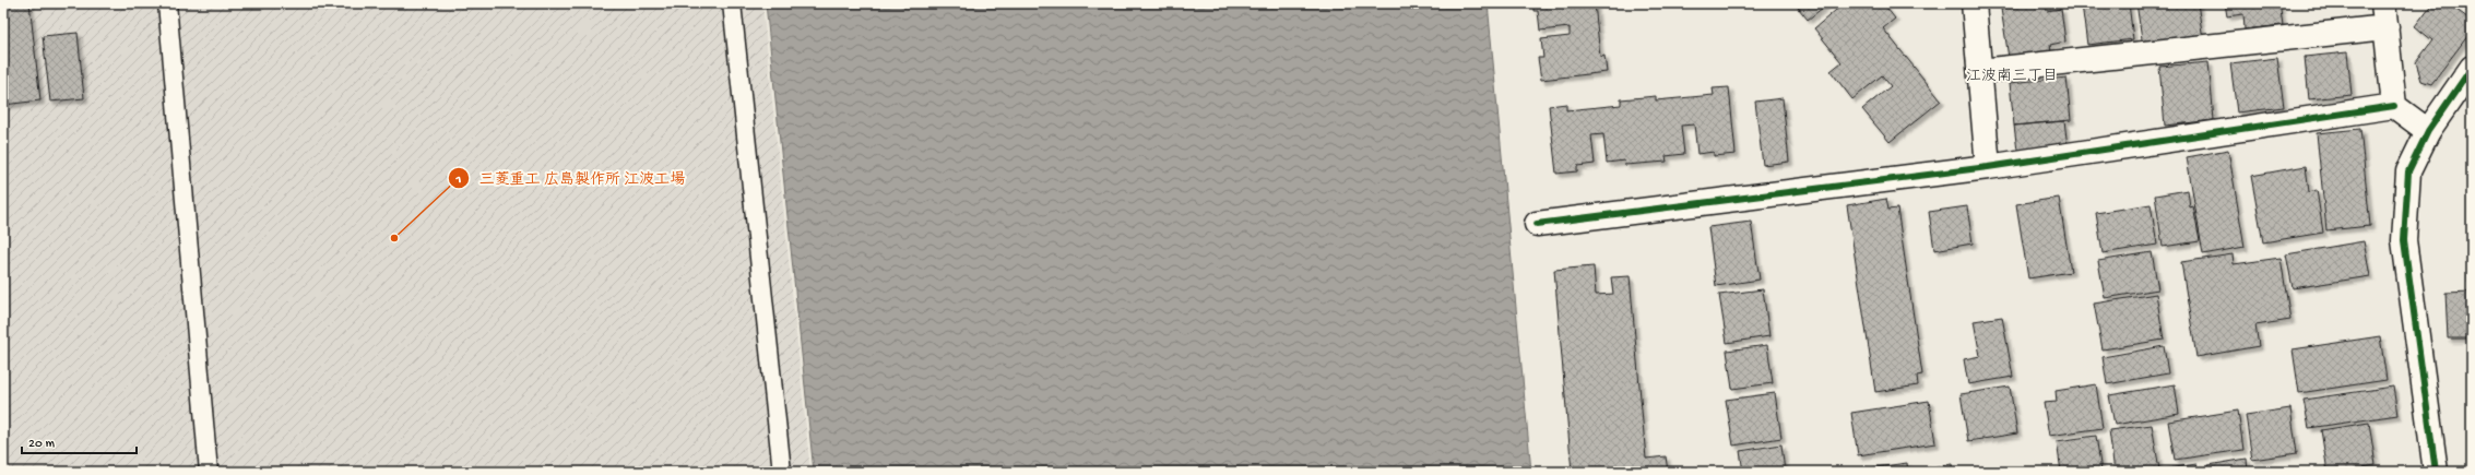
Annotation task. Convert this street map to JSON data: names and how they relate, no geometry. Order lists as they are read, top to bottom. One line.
{"districts":["江波南三丁目"],"places":["三菱重工 広島製作所 江波工場"],"scale_bar":"20 m"}
